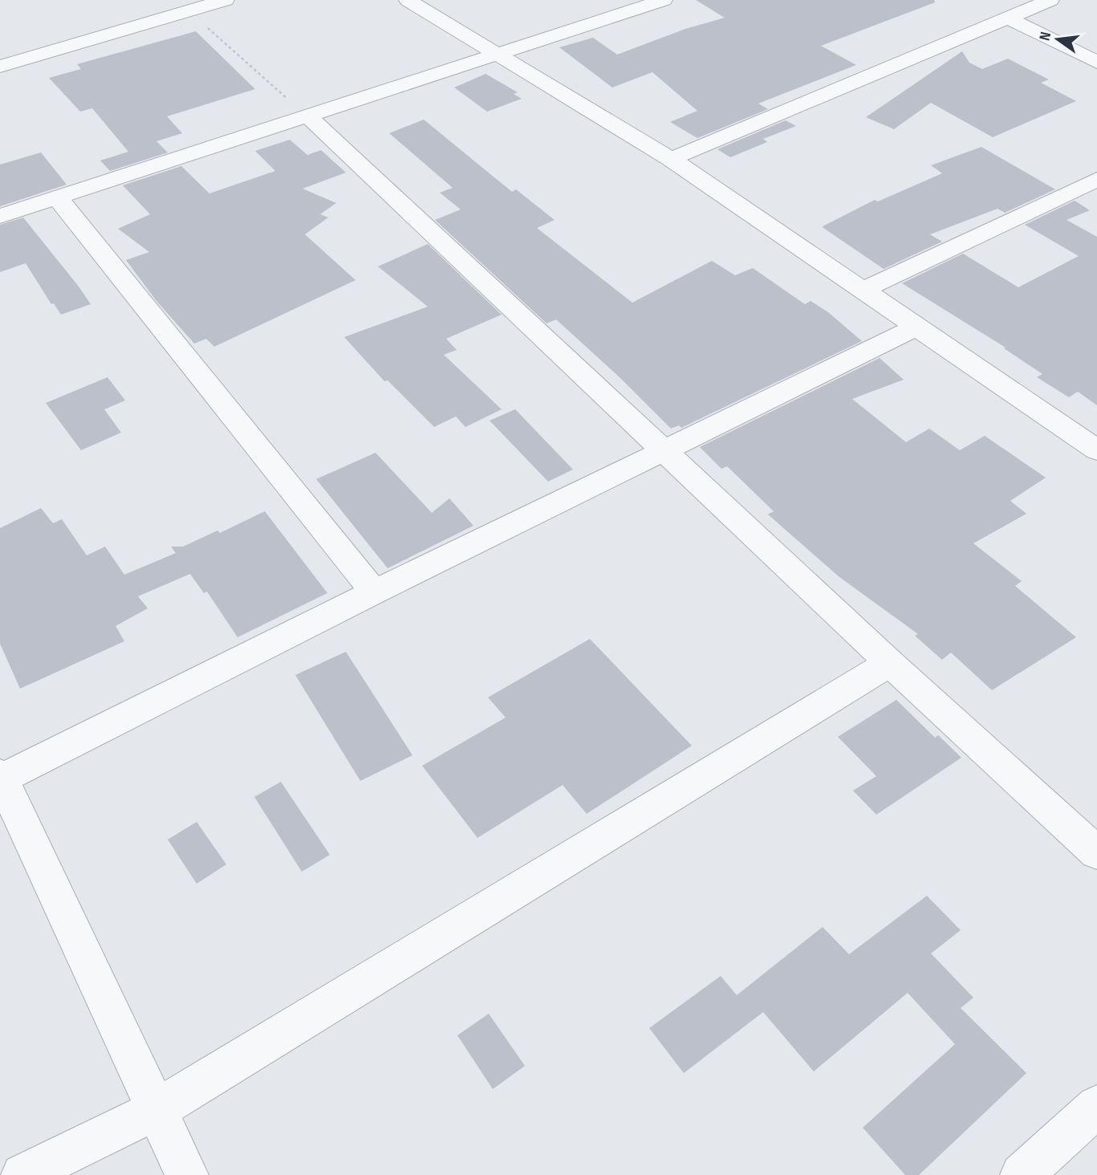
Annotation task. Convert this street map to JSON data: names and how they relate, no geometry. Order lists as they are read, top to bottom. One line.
{"north":"left"}
